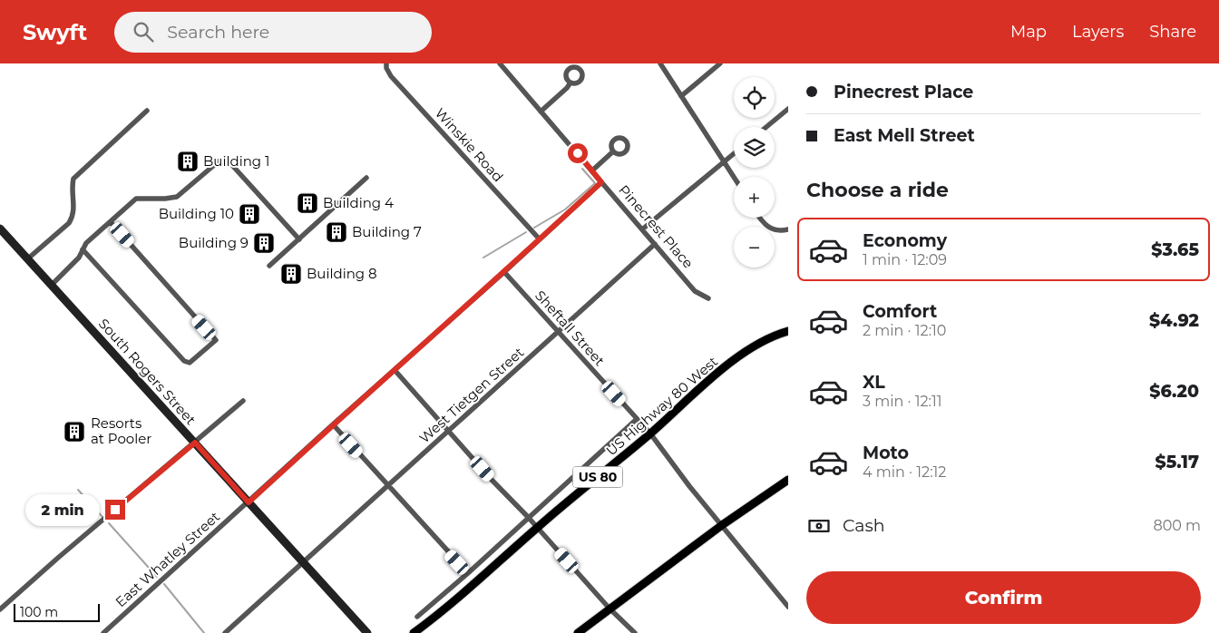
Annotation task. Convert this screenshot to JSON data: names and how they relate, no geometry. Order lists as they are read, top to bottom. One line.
{"streets":{"main road":["US Highway 80 West","US 80"],"street":["Winskie Road","Pinecrest Place","Sheftall Street","South Rogers Street","West Tietgen Street","East Whatley Street"]},"crossings":[["Winskie Road","East Whatley Street"],["Pinecrest Place","West Tietgen Street"],["Pinecrest Place","East Whatley Street"],["Sheftall Street","West Tietgen Street"],["Sheftall Street","US Highway 80 West"],["Sheftall Street","East Whatley Street"],["South Rogers Street","West Tietgen Street"],["South Rogers Street","East Whatley Street"]],"places":{"building":["Building 1","Building 4","Building 10","Building 7","Building 9","Building 8","Resorts at Pooler"]},"scale_bar":"100 m","page":{"header":"Swyft","search":"Search here","nav":["Map","Layers","Share"],"banner":["Pinecrest Place","East Mell Street"],"map_buttons":["+","−"],"heading":"Choose a ride","list":[{"name":"Economy","note":"1 min · 12:09","value":"$3.65"},{"name":"Comfort","note":"2 min · 12:10","value":"$4.92"},{"name":"XL","note":"3 min · 12:11","value":"$6.20"},{"name":"Moto","note":"4 min · 12:12","value":"$5.17"}],"bubble":"2 min","pay":["Cash","800 m"],"buttons":"Confirm","scale":"100 m"}}
